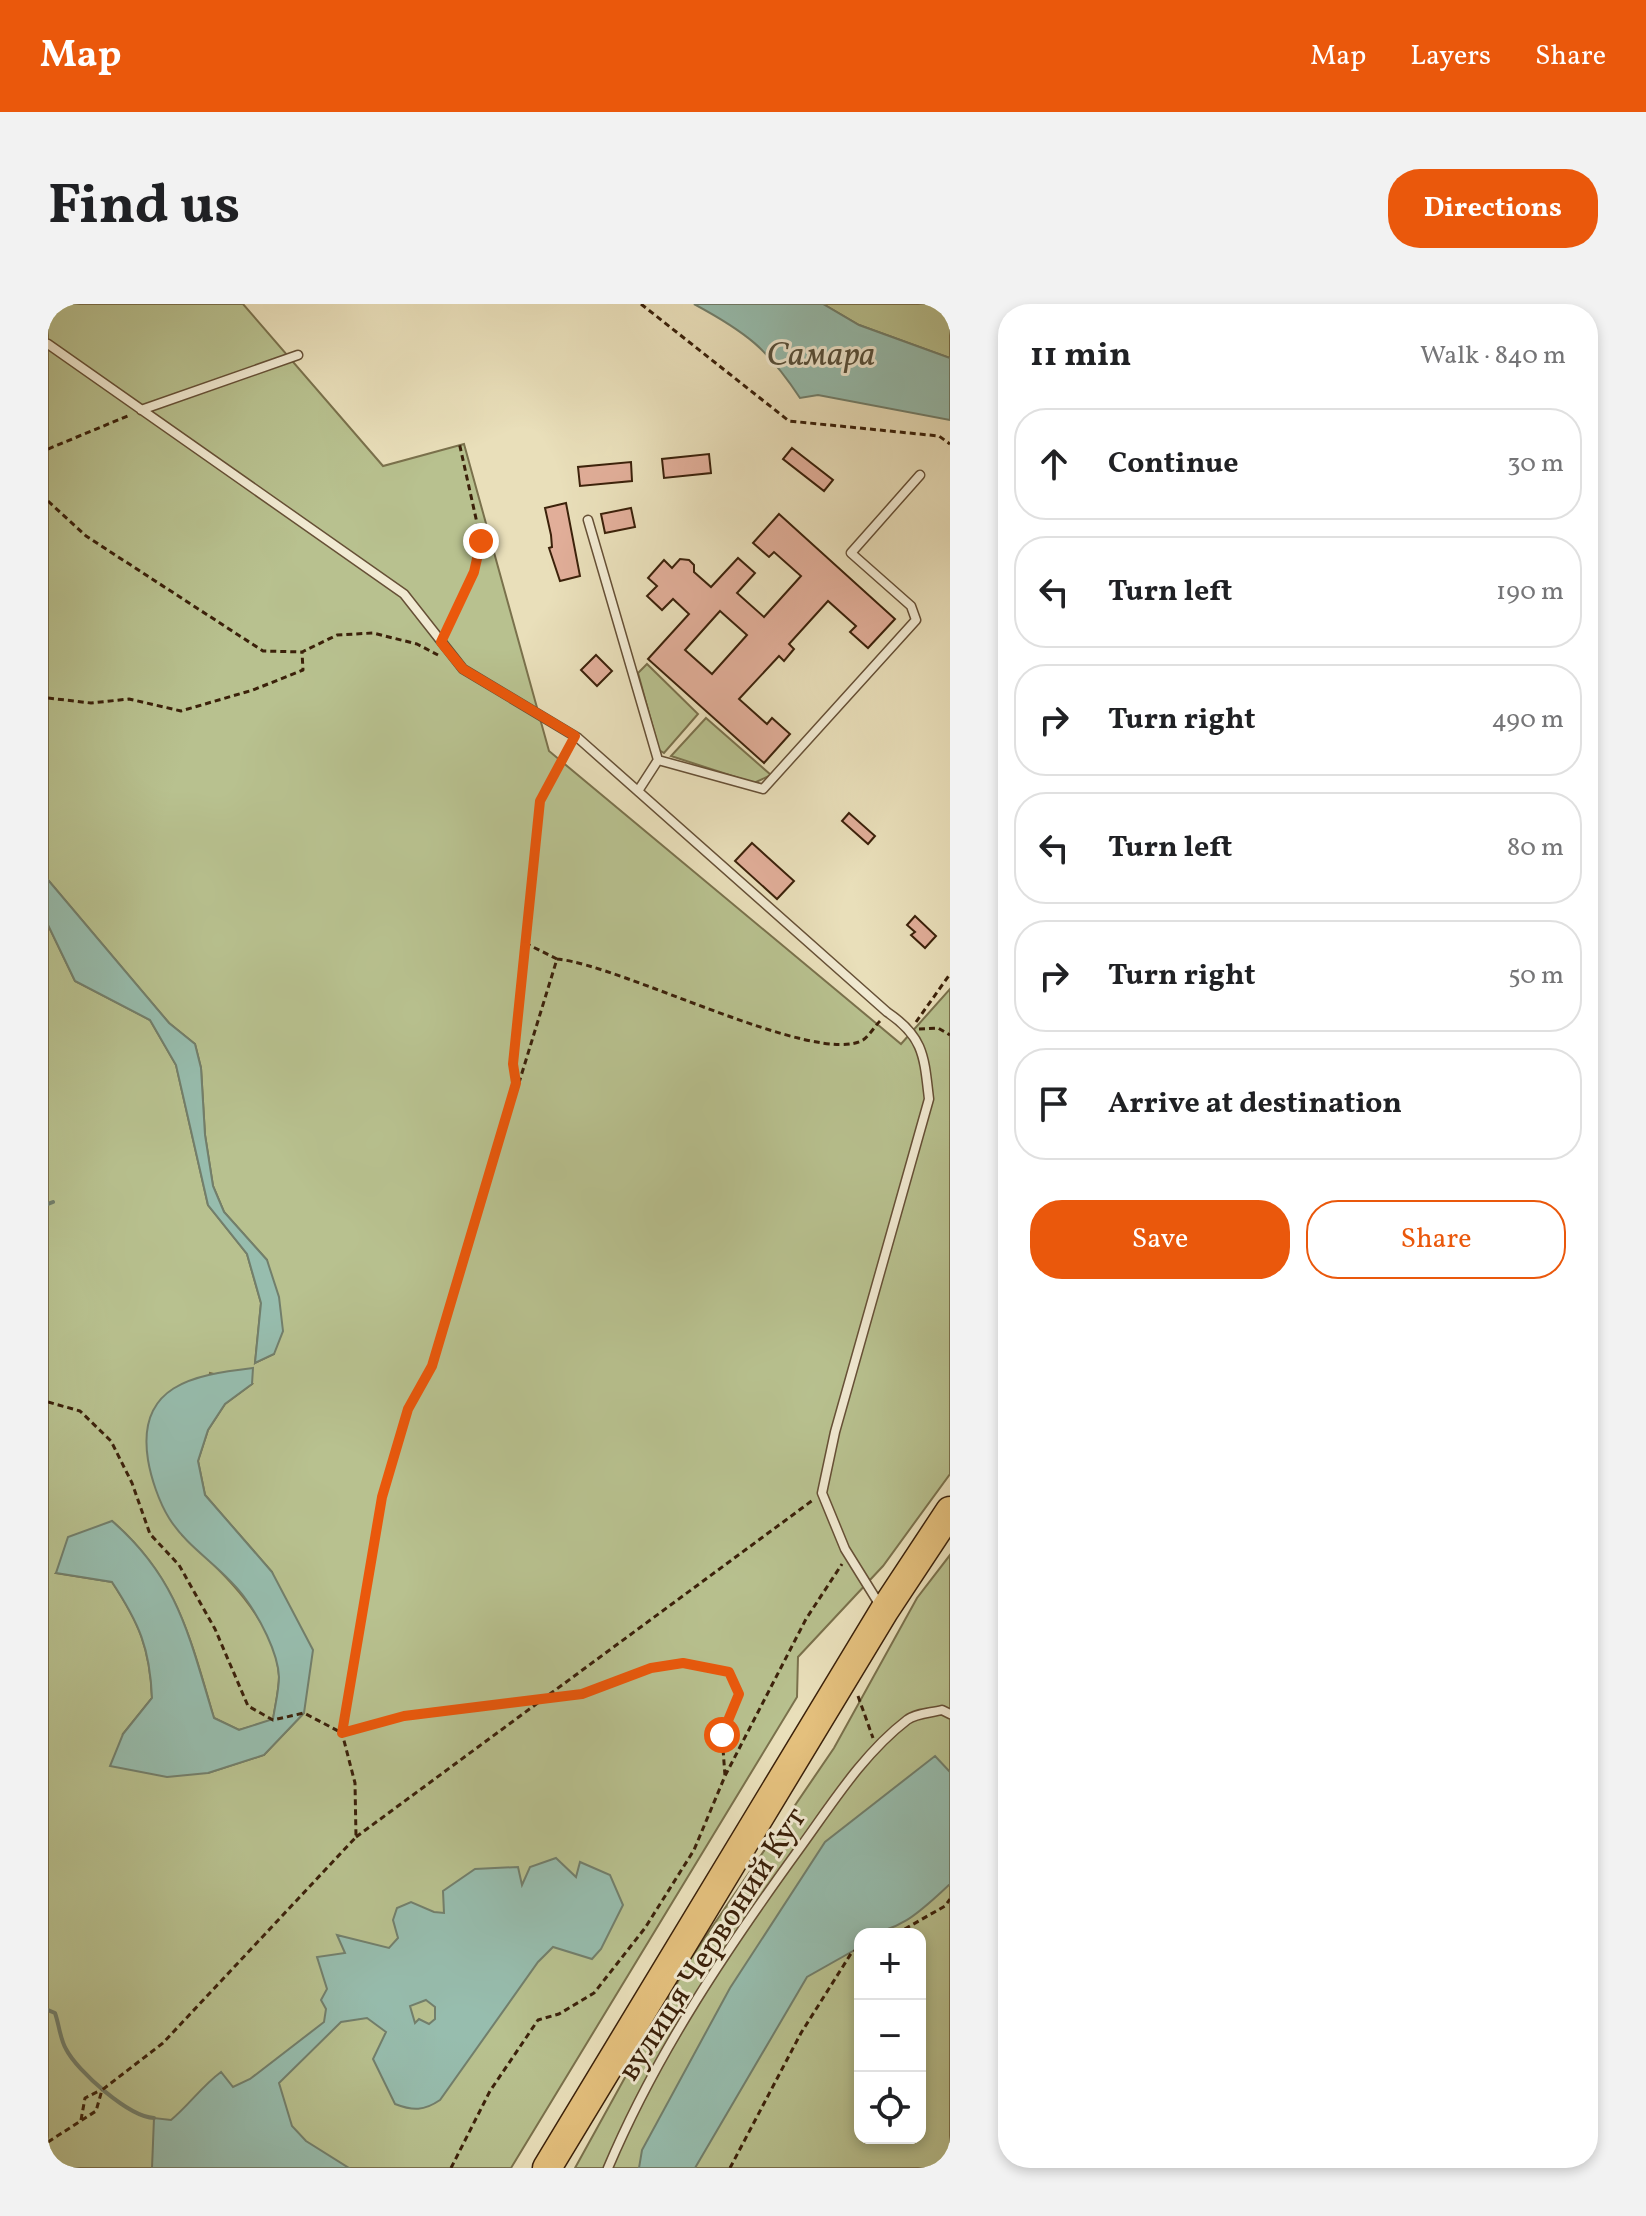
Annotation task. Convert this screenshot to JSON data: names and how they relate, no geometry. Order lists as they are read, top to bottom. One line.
{"streets":{"lane":["вулиця Червоний Кут"]},"water":["Самара"],"page":{"header":"Map","nav":["Map","Layers","Share"],"title":"Find us","buttons":["Directions",["Save","Share"]],"heading":["11 min","Walk · 840 m"],"list":[["Continue","30 m"],["Turn left","190 m"],["Turn right","490 m"],["Turn left","80 m"],["Turn right","50 m"],"Arrive at destination"],"map_buttons":["+","−"]}}
